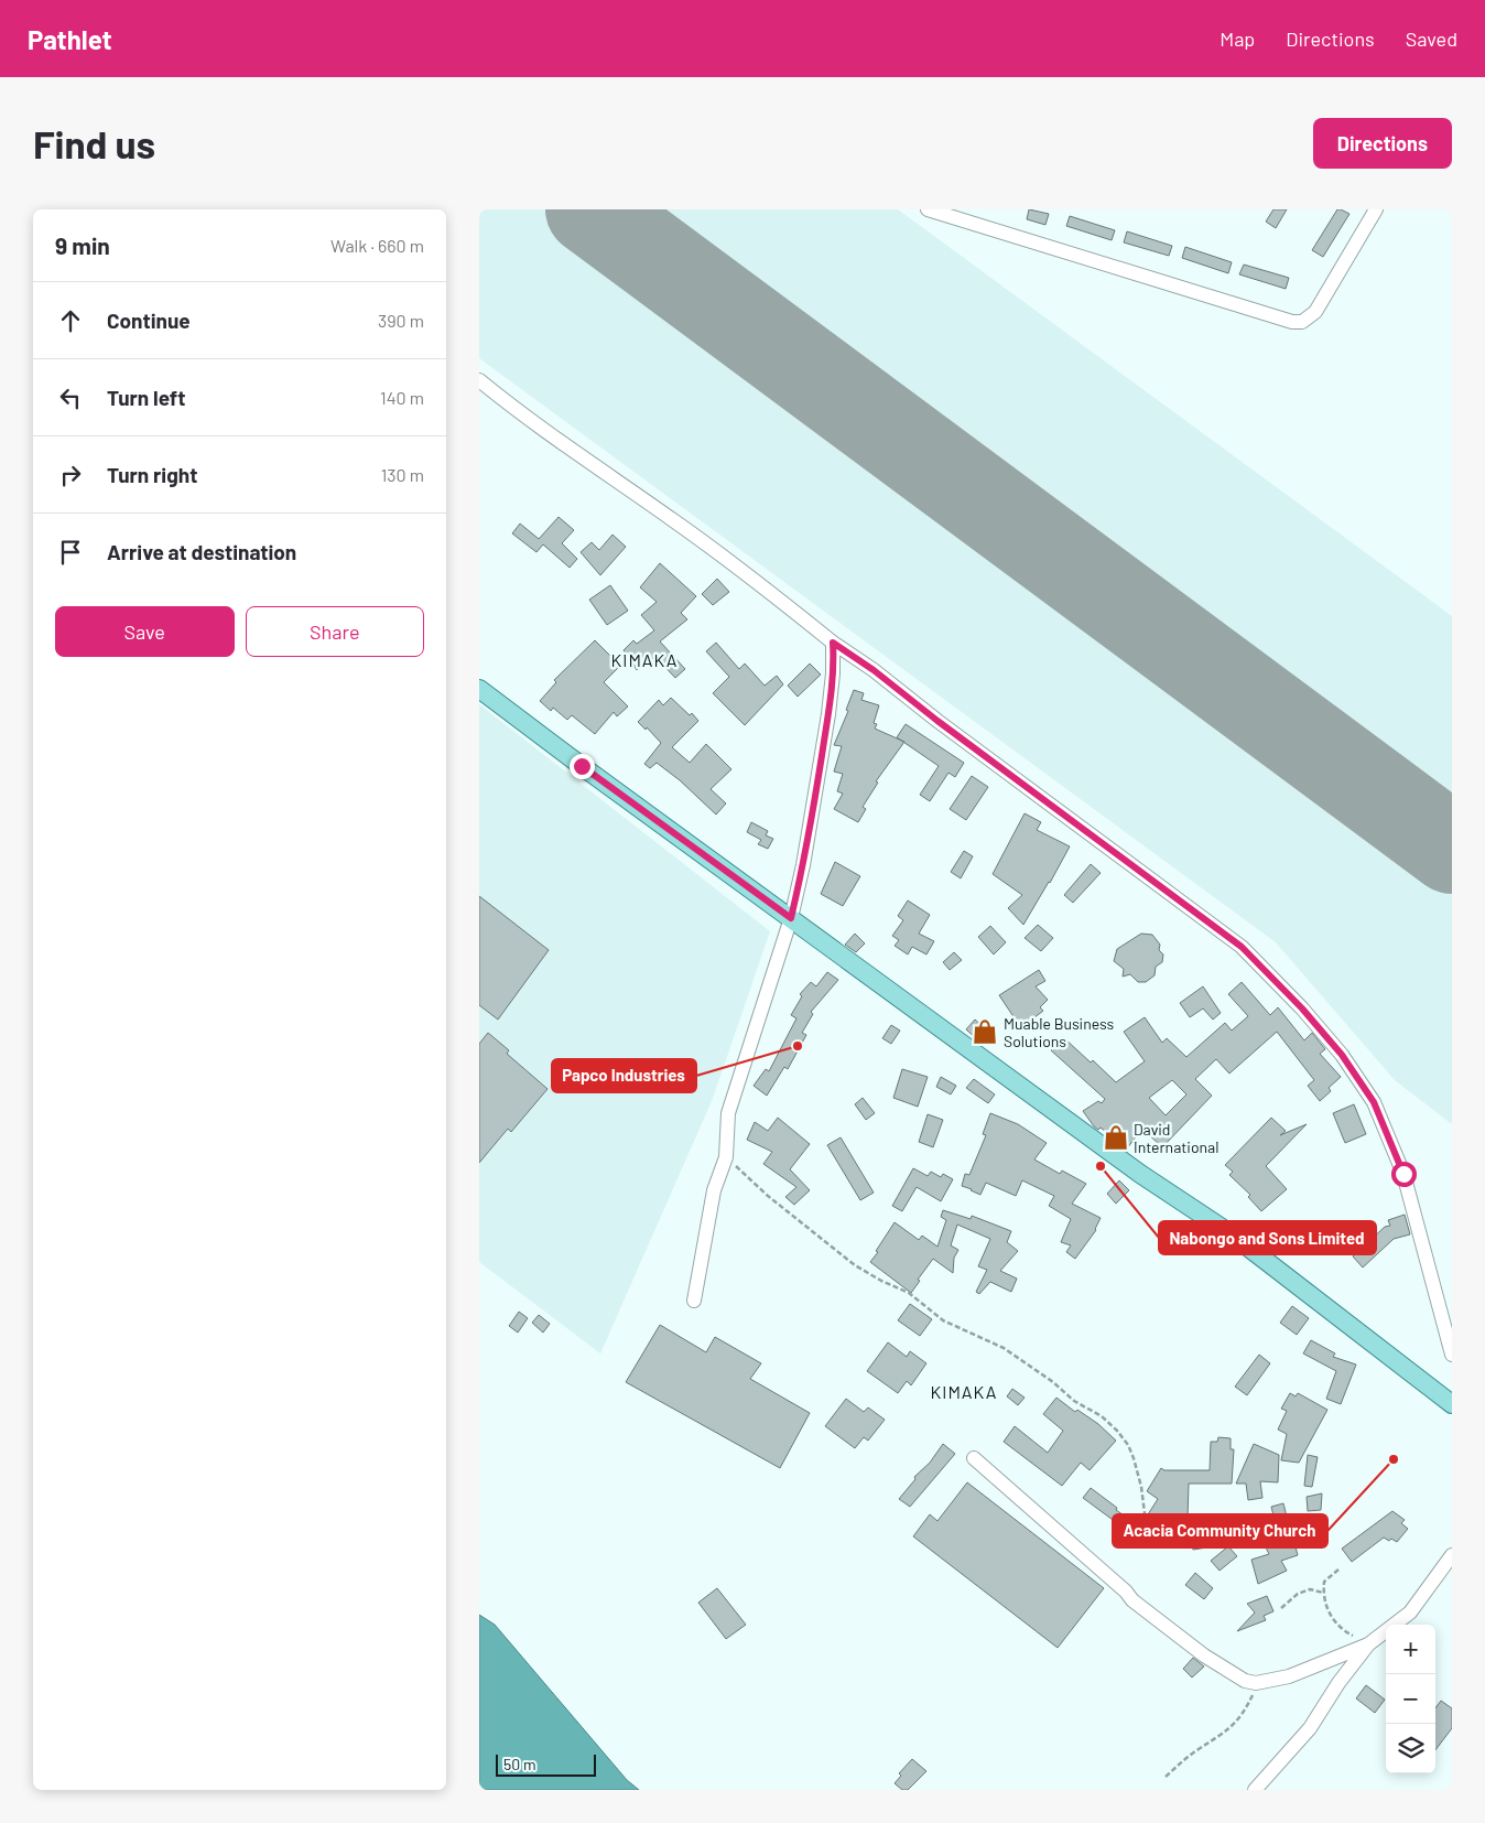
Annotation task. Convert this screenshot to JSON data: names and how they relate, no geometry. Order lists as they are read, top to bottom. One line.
{"districts":["KIMAKA","KIMAKA"],"places":{"shop":["Muable Business Solutions","David International"],"other":["Papco Industries","Nabongo and Sons Limited","Acacia Community Church"]},"scale_bar":"50 m","page":{"header":"Pathlet","nav":["Map","Directions","Saved"],"buttons":["Directions",["Save","Share"]],"title":"Find us","heading":["9 min","Walk · 660 m"],"list":[["Continue","390 m"],["Turn left","140 m"],["Turn right","130 m"],"Arrive at destination"],"map_buttons":["+","−"],"scale":"50 m"}}
